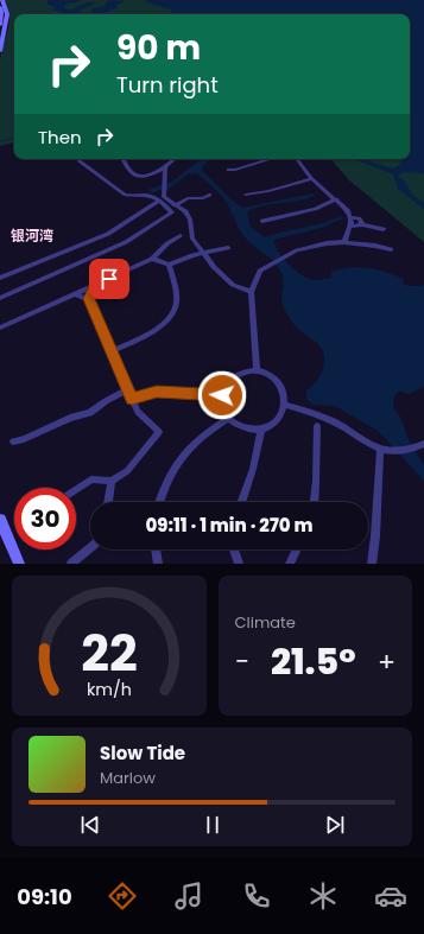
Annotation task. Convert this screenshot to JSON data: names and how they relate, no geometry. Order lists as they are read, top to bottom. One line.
{"districts":["银河湾"],"page":{"turn":["90 m","Turn right"],"then":"Then","limit":"30","trip":"09:11 · 1 min · 270 m","tile":"Climate","heat":["−","21.5°","+"],"song":["Slow Tide","Marlow"],"tabs":"09:10","gauge":["22","km/h"]}}
